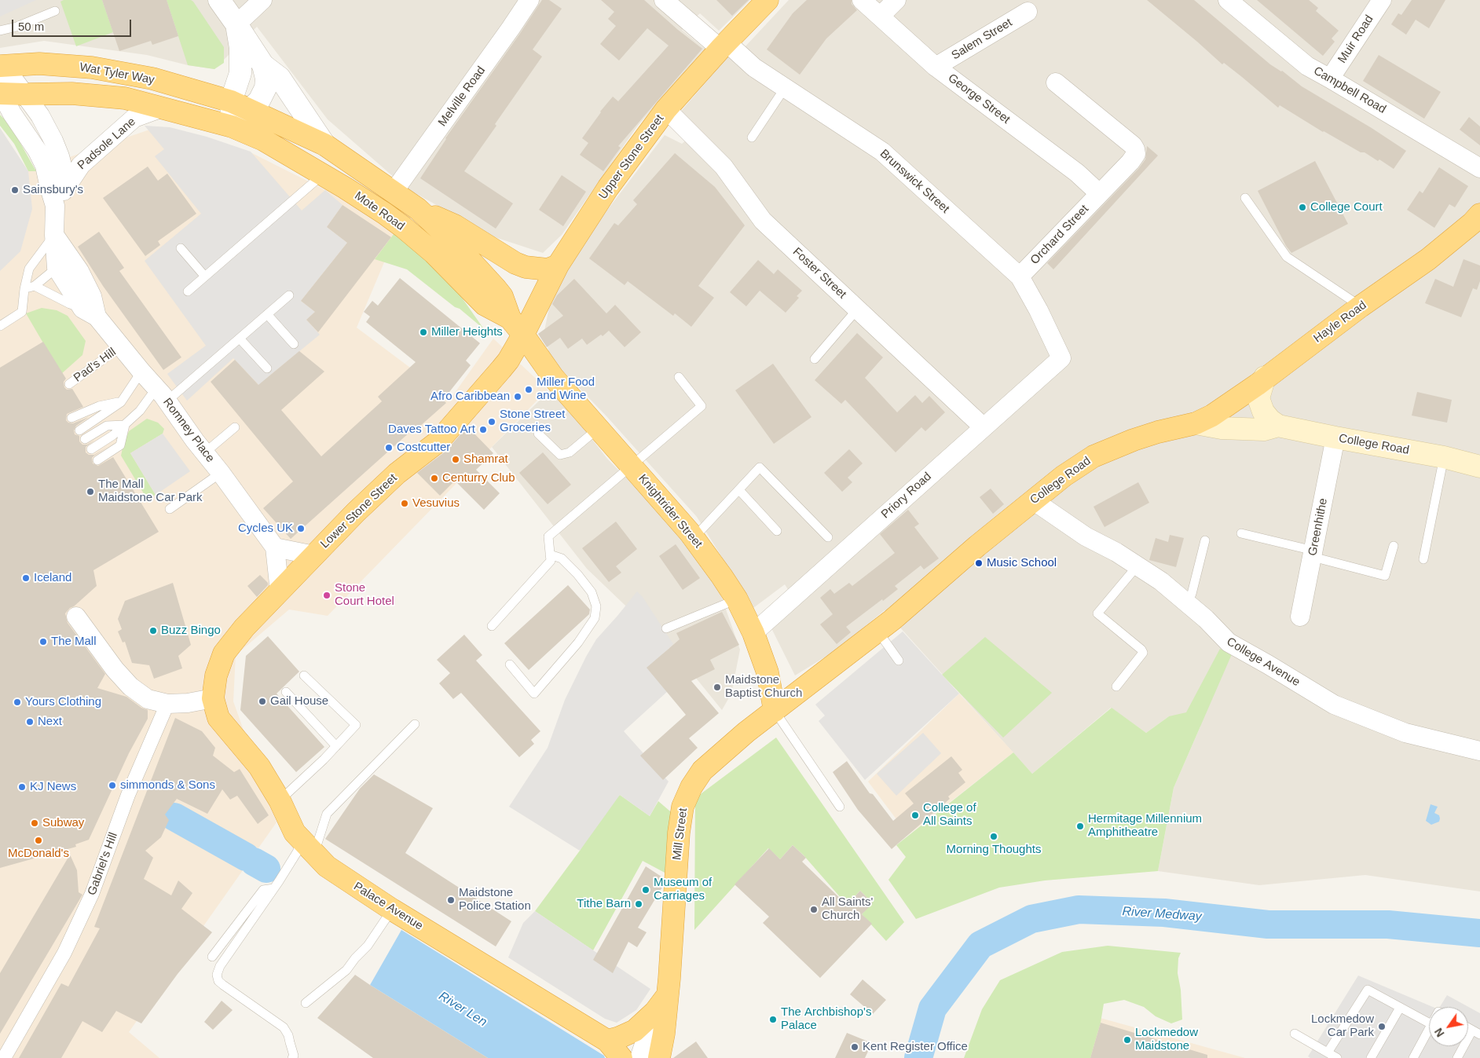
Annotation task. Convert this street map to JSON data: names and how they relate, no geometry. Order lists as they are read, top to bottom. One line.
{"streets":{"highway":["Wat Tyler Way","Upper Stone Street","Mote Road","Hayle Road","College Road","Lower Stone Street","Knightrider Street","Mill Street","Palace Avenue"],"street":["Salem Street","Muir Road","Campbell Road","Melville Road","George Street","Padsole Lane","Brunswick Street","Orchard Street","Foster Street","Romney Place","Priory Road","Greenhithe","College Avenue","Gabriel's Hill"],"lane":["Pad's Hill"]},"crossings":[["Salem Street","George Street"],["Muir Road","Campbell Road"],["Wat Tyler Way","Padsole Lane"],["Wat Tyler Way","Mote Road"],["Wat Tyler Way","Romney Place"],["Melville Road","Mote Road"],["George Street","Orchard Street"],["Padsole Lane","Romney Place"],["Upper Stone Street","Brunswick Street"],["Upper Stone Street","Mote Road"],["Upper Stone Street","Foster Street"],["Upper Stone Street","Lower Stone Street"],["Upper Stone Street","Knightrider Street"],["Brunswick Street","Orchard Street"],["Brunswick Street","Priory Road"],["Mote Road","Lower Stone Street"],["Mote Road","Knightrider Street"],["Foster Street","Priory Road"],["Hayle Road","College Road"],["Pad's Hill","Romney Place"],["Romney Place","Lower Stone Street"],["College Road","Knightrider Street"],["College Road","Greenhithe"],["College Road","College Avenue"],["College Road","Mill Street"],["Priory Road","Knightrider Street"],["Lower Stone Street","Knightrider Street"],["Lower Stone Street","Palace Avenue"],["Knightrider Street","Mill Street"]],"water":["River Medway","River Len"],"places":["Sainsbury's","College Court","Miller Heights","Miller Food and Wine","Afro Caribbean","Stone Street Groceries","Daves Tattoo Art","Costcutter","Shamrat","Centurry Club","The Mall Maidstone Car Park","Vesuvius","Cycles UK","Music School","Iceland","Stone Court Hotel","Buzz Bingo","The Mall","Maidstone Baptist Church","Gail House","Yours Clothing","Next","simmonds & Sons","KJ News","College of All Saints","Subway","Hermitage Millennium Amphitheatre","Morning Thoughts","McDonald's","Museum of Carriages","Maidstone Police Station","Tithe Barn","All Saints' Church","The Archbishop's Palace","Lockmedow Car Park","Lockmedow Maidstone","Kent Register Office"],"scale_bar":"50 m","north":"bottom left"}
